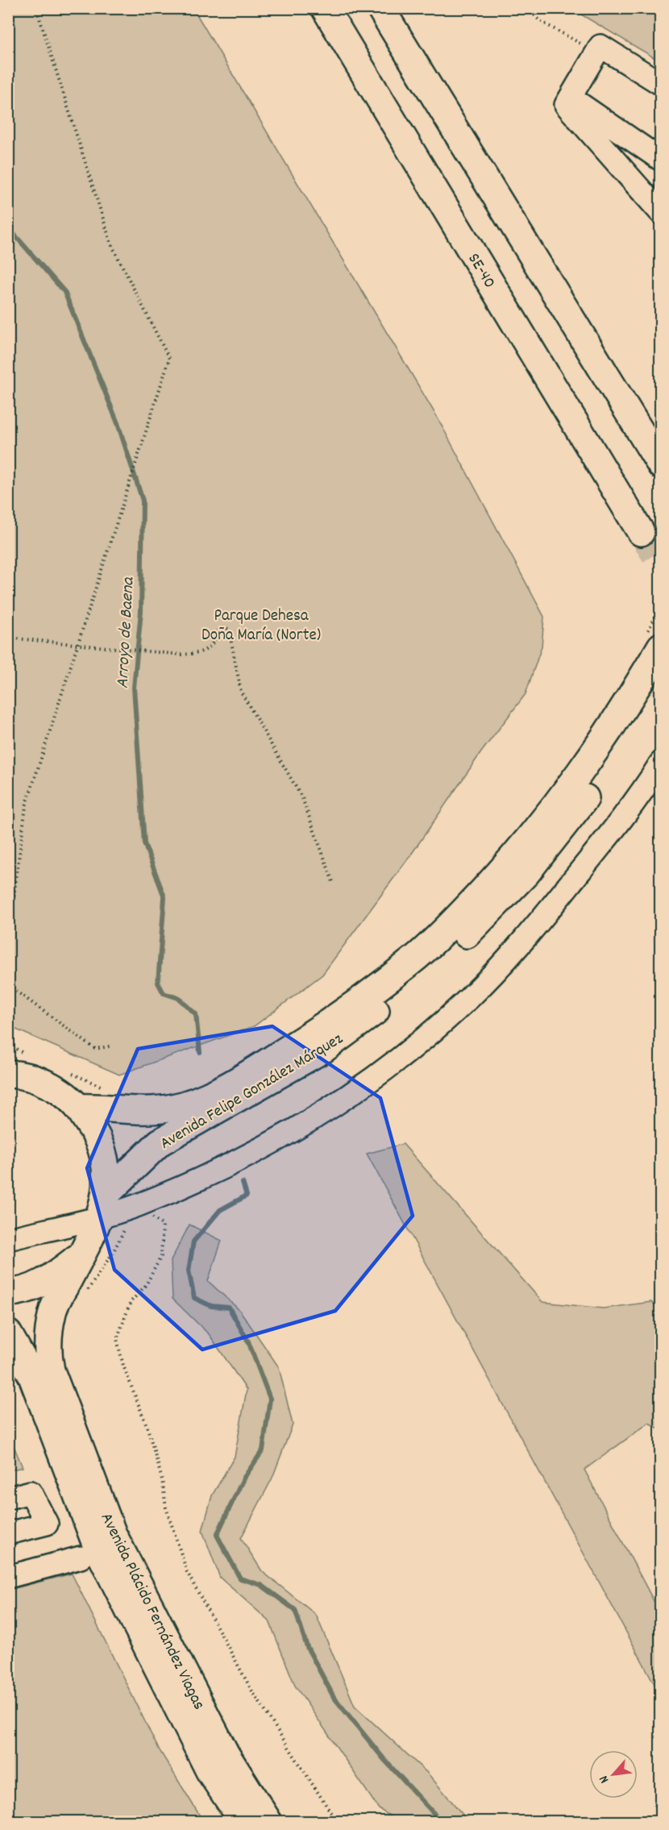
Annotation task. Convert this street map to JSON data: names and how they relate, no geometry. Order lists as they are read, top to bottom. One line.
{"streets":{"main road":["SE-40","Avenida Felipe González Márquez","Avenida Plácido Fernández Viagas"]},"crossings":[["Avenida Felipe González Márquez","Avenida Plácido Fernández Viagas"]],"water":["Arroyo de Baena"],"parks":["Parque Dehesa Doña María (Norte)"],"north":"bottom left"}
